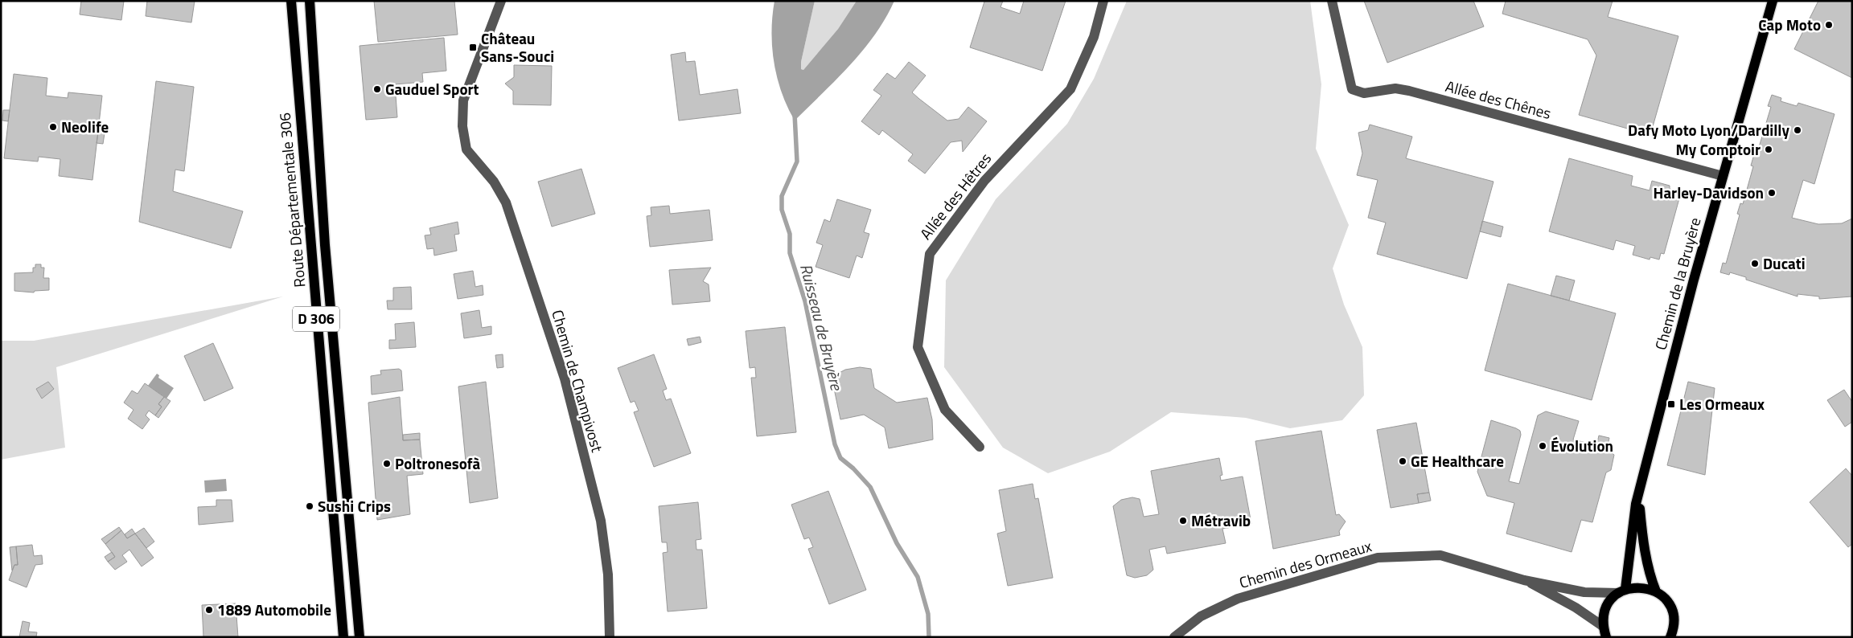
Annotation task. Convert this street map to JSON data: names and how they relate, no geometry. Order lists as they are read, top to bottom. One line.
{"streets":{"main road":["Route Départementale 306","Chemin de la Bruyère","D 306"],"street":["Allée des Chênes","Allée des Hêtres","Chemin de Champivost","Chemin des Ormeaux"]},"crossings":[["Allée des Chênes","Chemin de la Bruyère"],["Chemin de la Bruyère","Chemin des Ormeaux"]],"water":["Ruisseau de Bruyère"],"places":{"other":["Cap Moto","Gauduel Sport","Neolife","Dafy Moto Lyon/Dardilly","My Comptoir","Harley-Davidson","Ducati","Évolution","GE Healthcare","Poltronesofà","Sushi Crips","Métravib","1889 Automobile"],"transit":["Château Sans-Souci","Les Ormeaux"]}}
